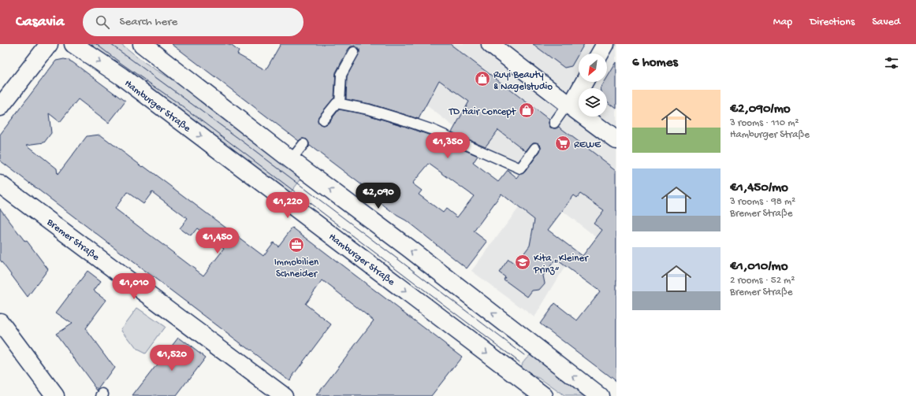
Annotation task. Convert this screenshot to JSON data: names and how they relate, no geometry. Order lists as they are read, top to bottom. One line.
{"streets":{"main road":["Hamburger Straße","Bremer Straße"]},"places":{"shop":["Ruyi Beauty & Nagelstudio","TD Hair Concept"],"supermarket":["REWE"],"office":["Immobilien Schneider"],"school or university":["Kita „Kleiner Prinz“"]},"north":"bottom left","page":{"header":"Casavia","search":"Search here","nav":["Map","Directions","Saved"],"heading":"6 homes","list":[{"name":"€2,090/mo","note":"3 rooms · 110 m² · Hamburger Straße"},{"name":"€1,450/mo","note":"3 rooms · 98 m² · Bremer Straße"},{"name":"€1,010/mo","note":"2 rooms · 52 m² · Bremer Straße"}],"price":["€1,350","€2,090","€1,220","€1,450","€1,010","€1,520"]}}
